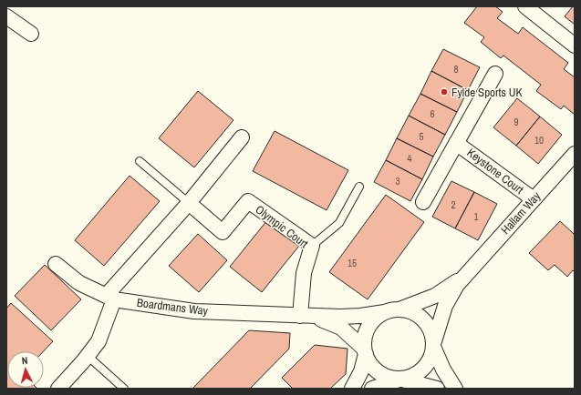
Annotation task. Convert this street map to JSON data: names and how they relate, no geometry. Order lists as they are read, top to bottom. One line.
{"streets":{"street":["Keystone Court","Hallam Way","Olympic Court","Boardmans Way"]},"crossings":[["Keystone Court","Hallam Way"],["Hallam Way","Boardmans Way"],["Olympic Court","Boardmans Way"]],"places":["Fylde Sports UK"],"house_numbers":["8","6","9","5","10","4","3","2","1","15"],"north":"top"}
